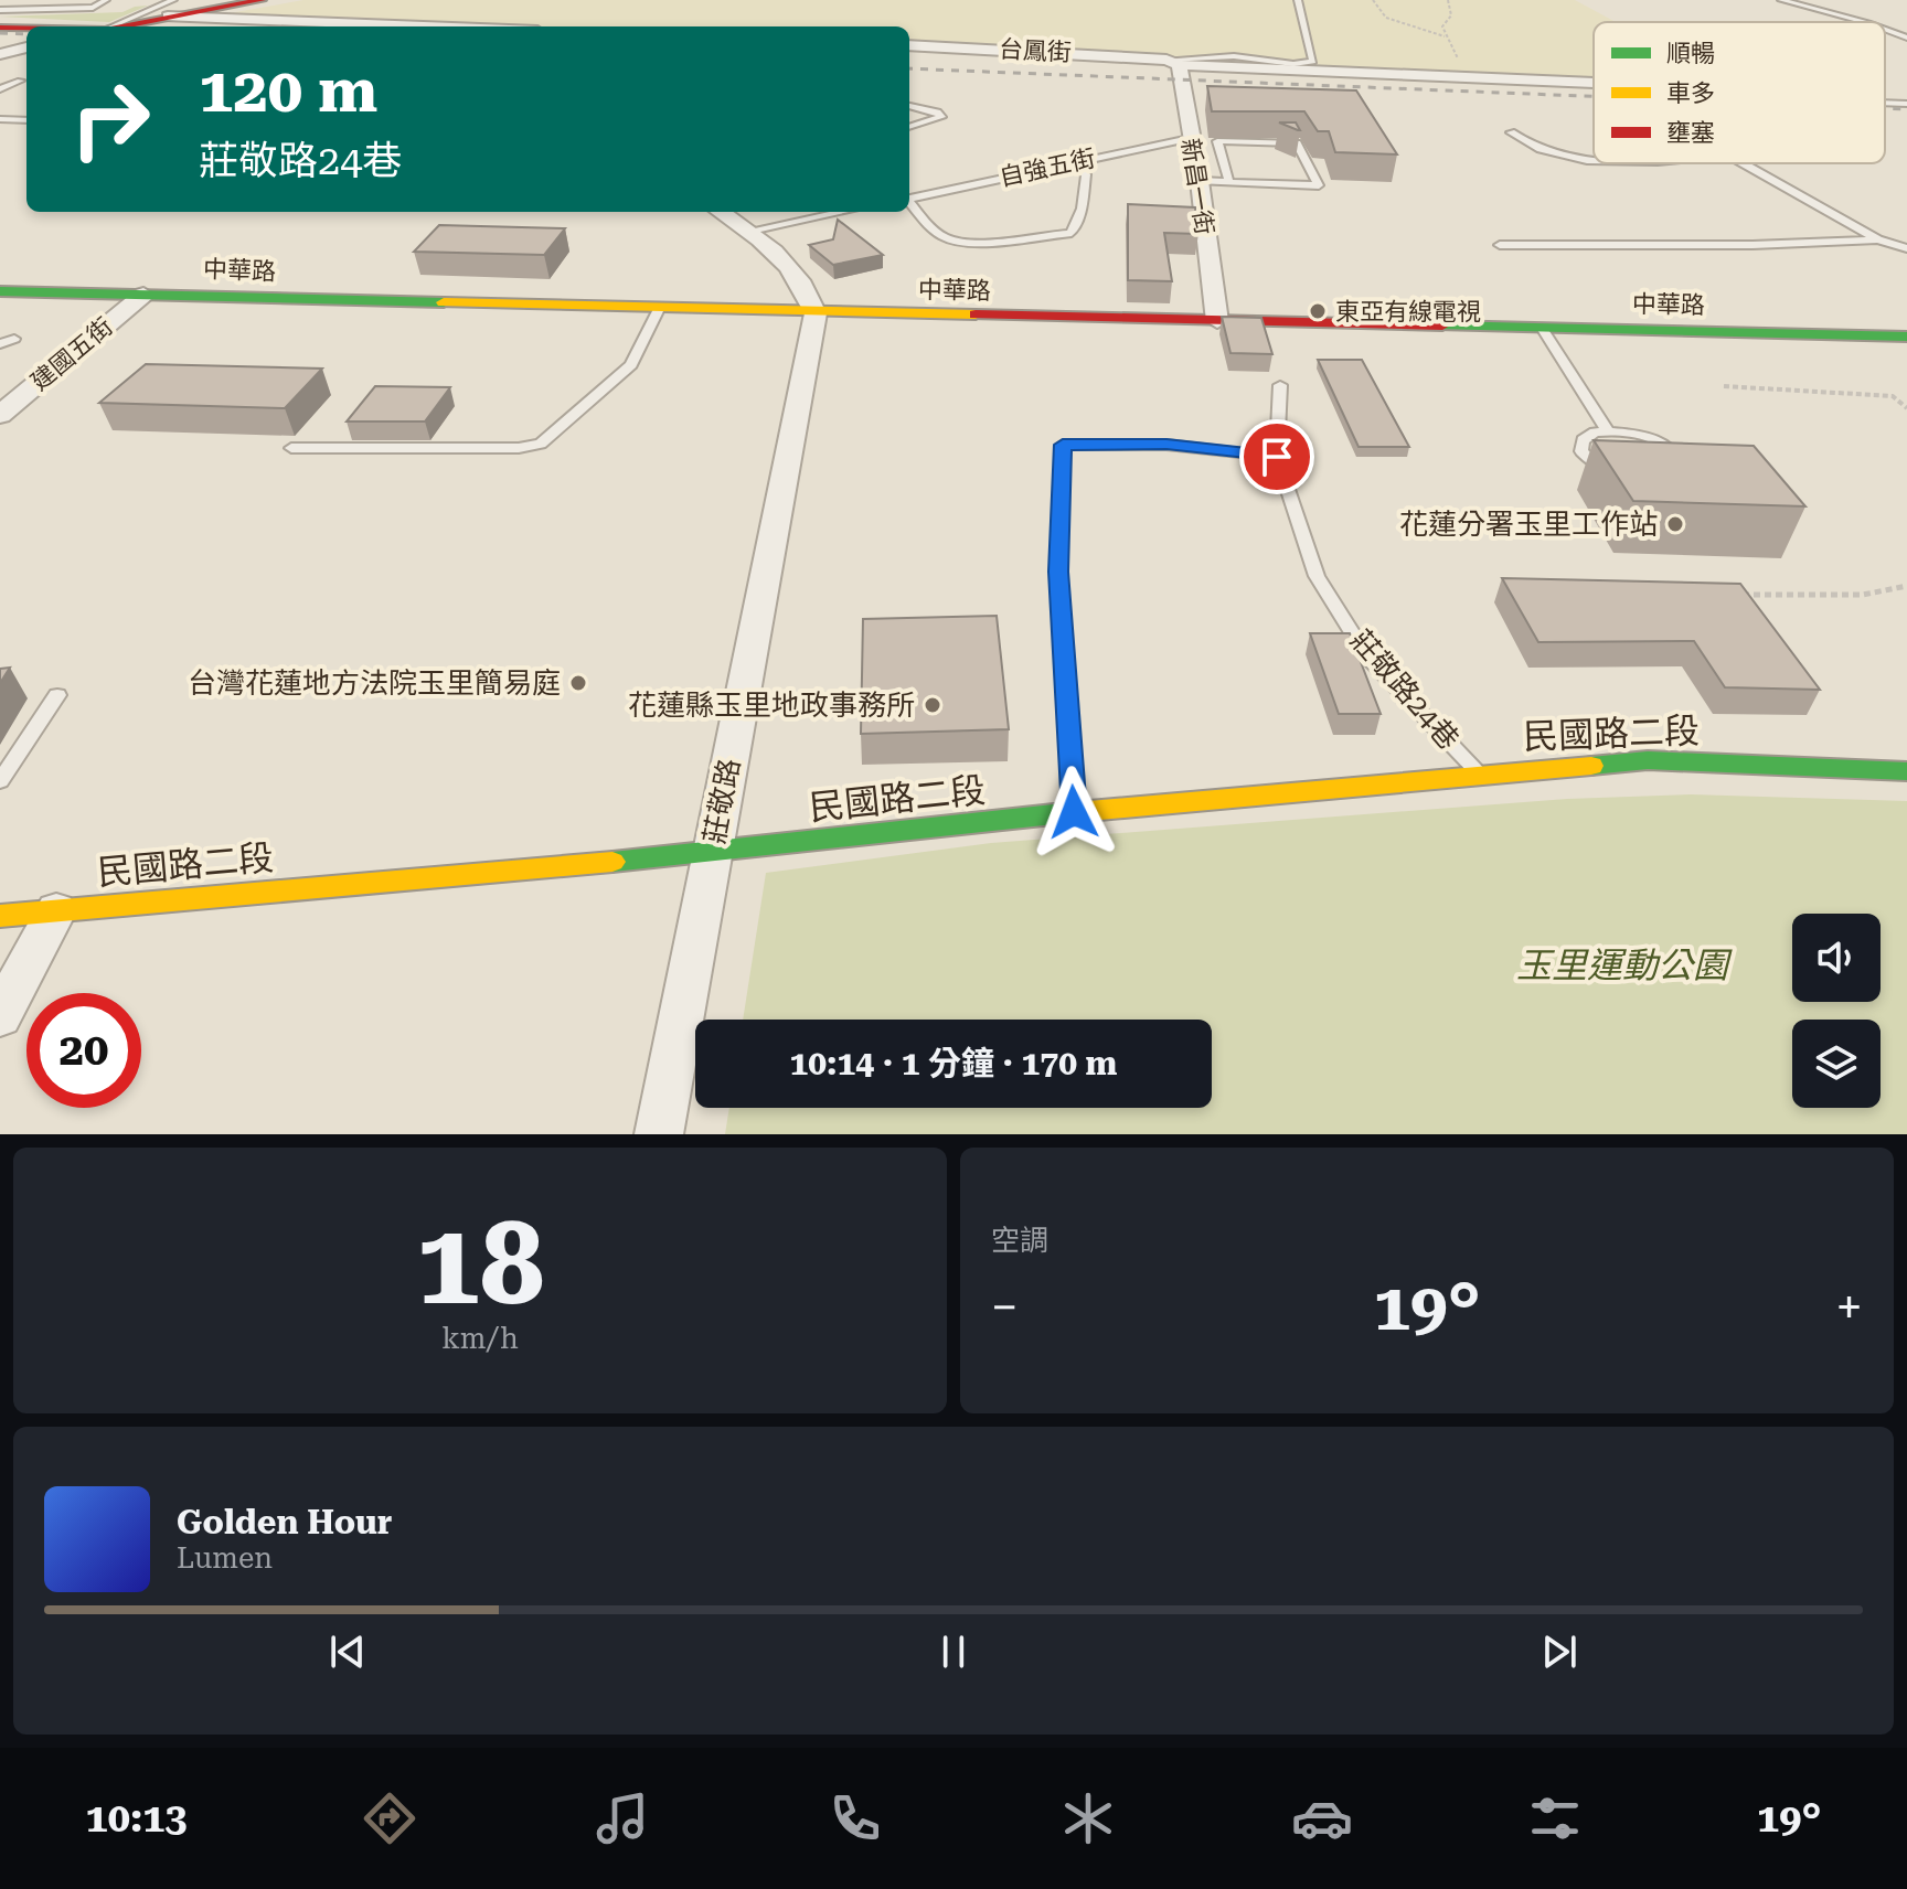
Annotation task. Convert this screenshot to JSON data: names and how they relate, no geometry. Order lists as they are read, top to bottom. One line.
{"streets":{"street":["台鳳街","新昌一街","中華路","建國五街","民國路二段","莊敬路"],"lane":["自強五街","莊敬路24巷"]},"crossings":[["台鳳街","新昌一街"],["自強五街","新昌一街"],["新昌一街","中華路"],["中華路","建國五街"],["中華路","莊敬路"],["莊敬路24巷","民國路二段"],["民國路二段","莊敬路"]],"parks":["玉里運動公園"],"places":["東亞有線電視","花蓮分署玉里工作站","台灣花蓮地方法院玉里簡易庭","花蓮縣玉里地政事務所"],"legend":["順暢","車多","壅塞"],"page":{"turn":["120 m","莊敬路24巷"],"limit":"20","trip":"10:14 · 1 分鐘 · 170 m","tile":[["18","km/h"],"空調"],"heat":["−","19°","+"],"song":["Golden Hour","Lumen"],"tabs":["10:13","19°"]}}
